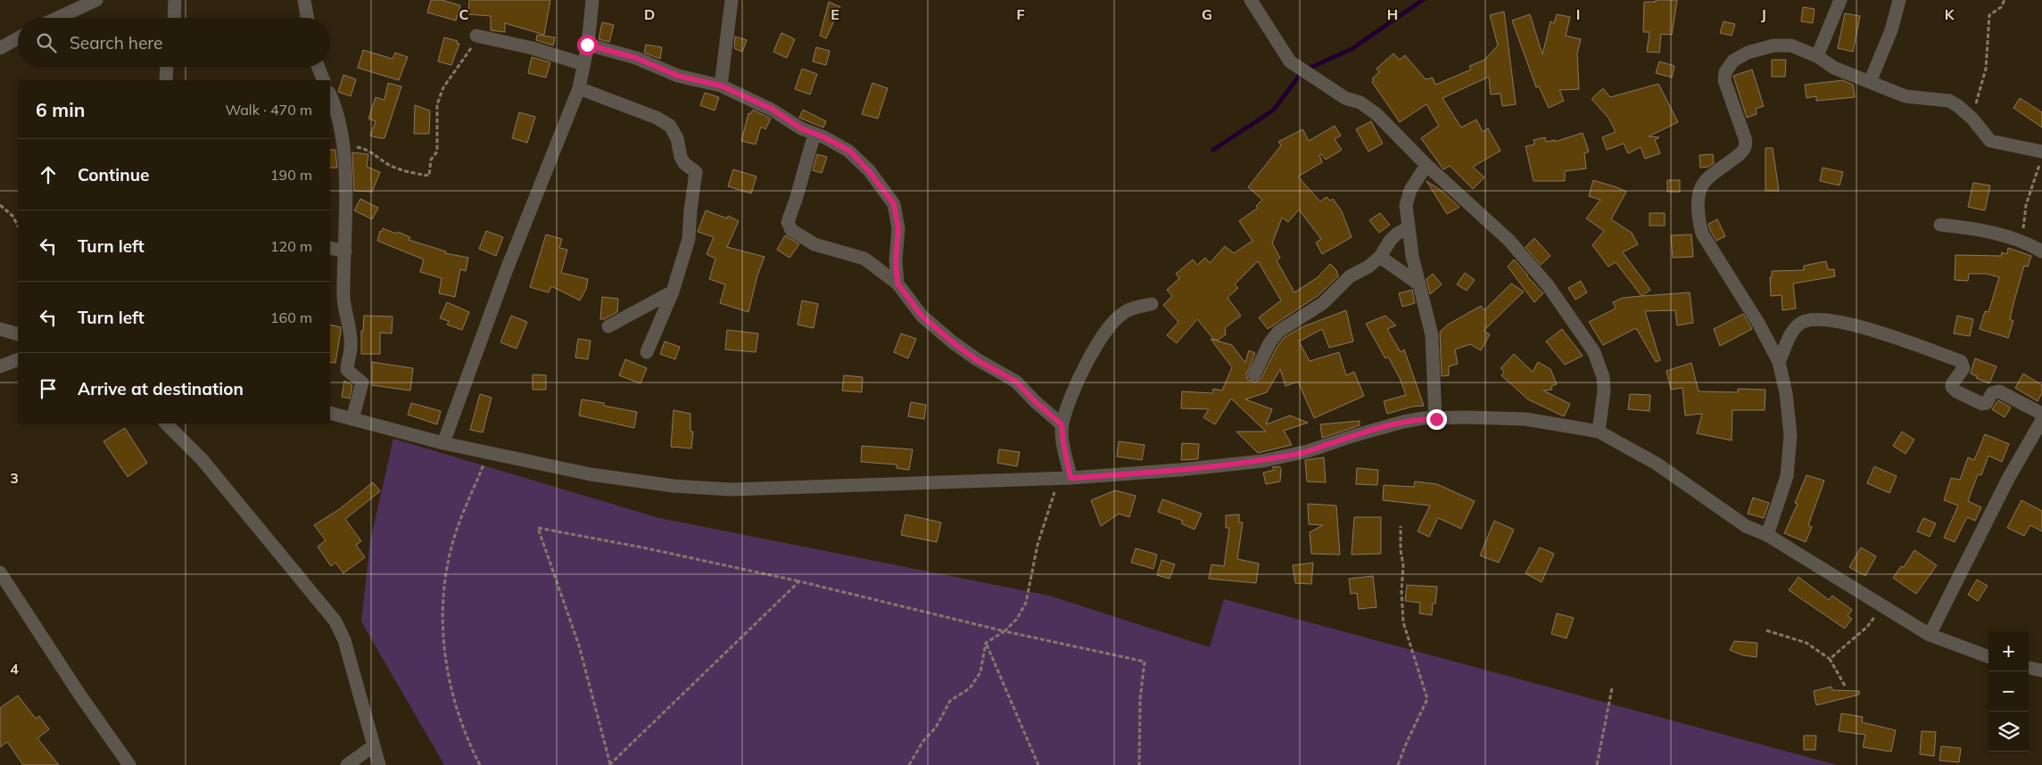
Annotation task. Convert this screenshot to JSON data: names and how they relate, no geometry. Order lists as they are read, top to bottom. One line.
{"page":{"search":"Search here","heading":["6 min","Walk · 470 m"],"list":[["Continue","190 m"],["Turn left","120 m"],["Turn left","160 m"],"Arrive at destination"],"map_buttons":["+","−"]},"grid":{"columns":["C","D","E","F","G","H","I","J","K"],"rows":["3","4"]}}
